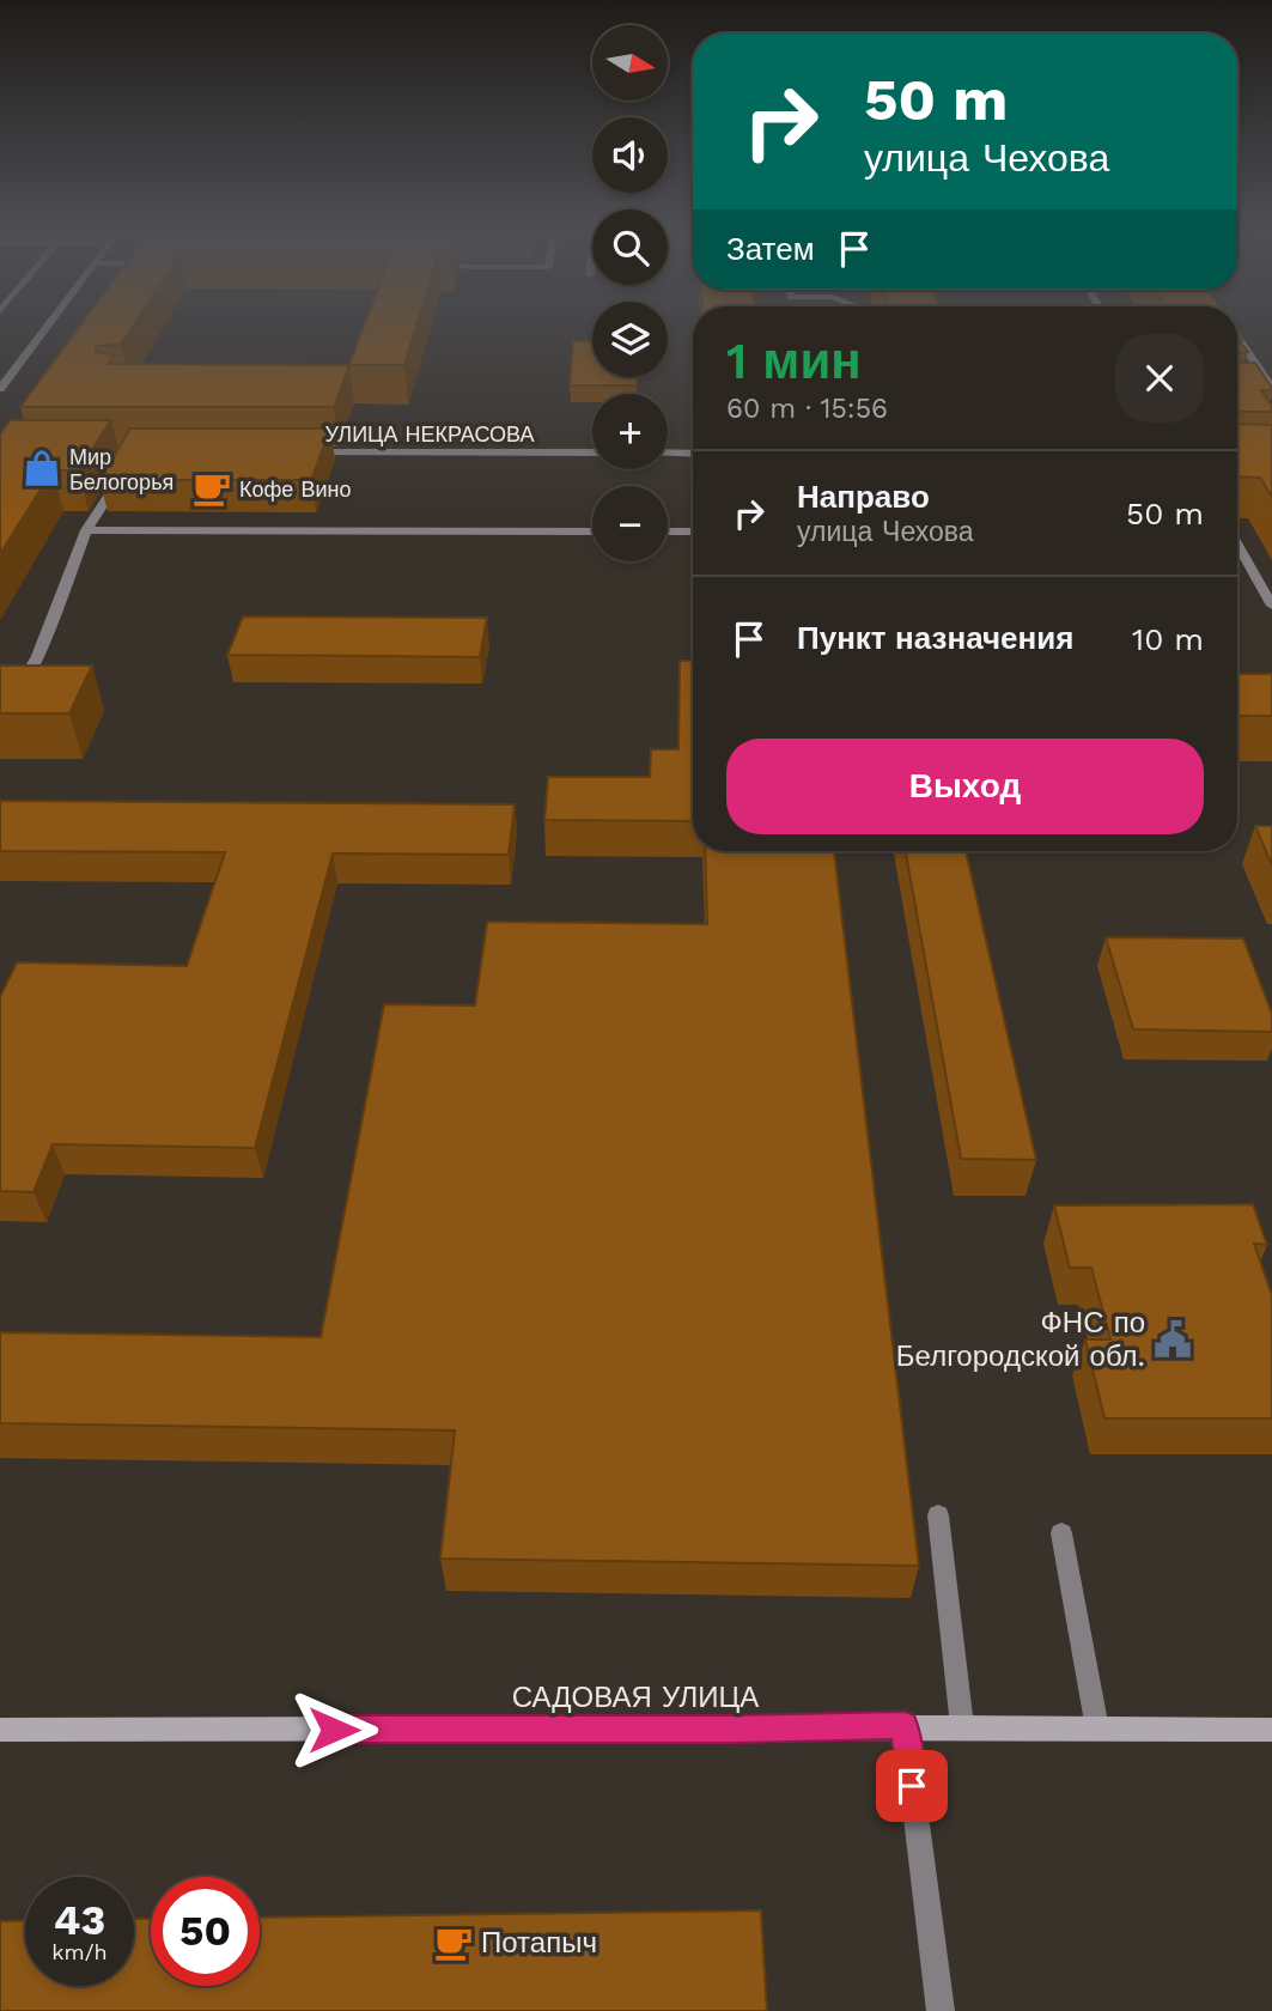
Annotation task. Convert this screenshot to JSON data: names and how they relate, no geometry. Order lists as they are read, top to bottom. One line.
{"streets":{"main road":["САДОВАЯ УЛИЦА"],"street":["УЛИЦА НЕКРАСОВА"]},"places":{"shop":["Мир Белогорья"],"cafe":["Кофе Вино","Потапыч"],"public building":["ФНС по Белгородской обл."]},"north":"right","page":{"map_buttons":["+","−"],"turn":["50 m","улица Чехова"],"then":"Затем","heading":["1 мин","60 m · 15:56"],"list":[{"name":"Направо","note":"улица Чехова","value":"50 m"},{"name":"Пункт назначения","value":"10 m"}],"buttons":"Выход","speed":"43 km/h","limit":"50"}}
